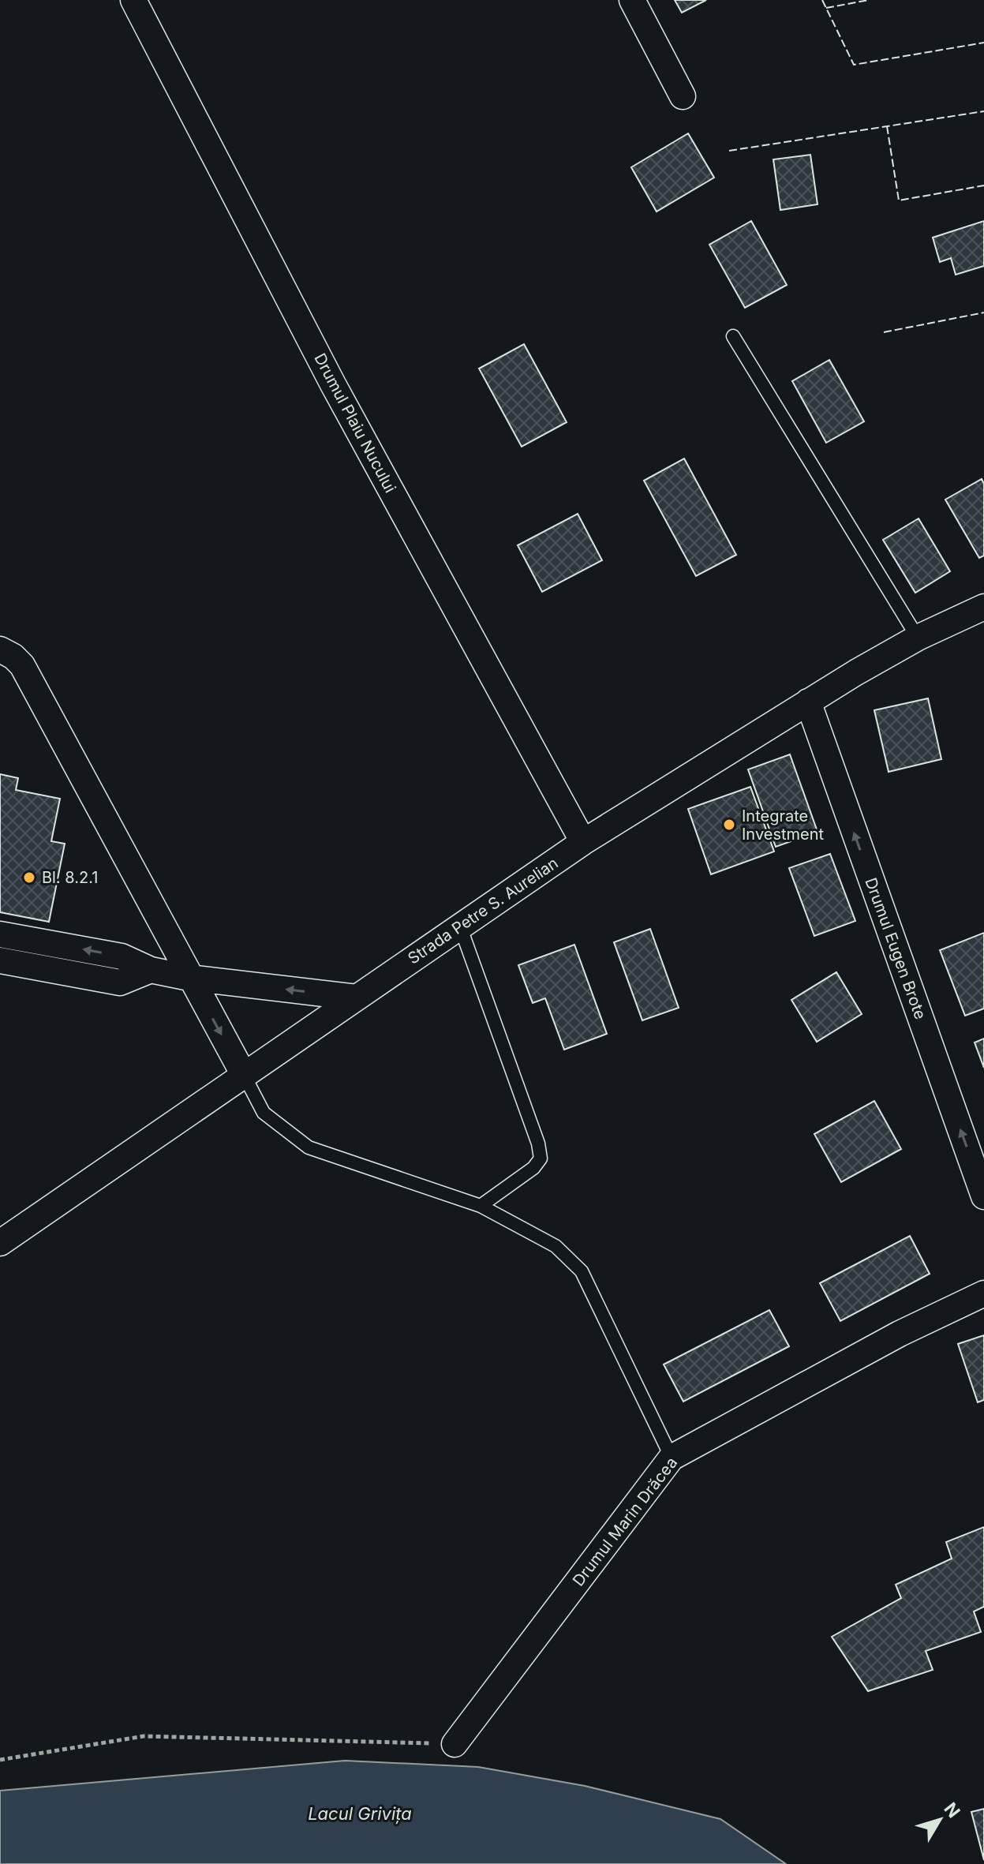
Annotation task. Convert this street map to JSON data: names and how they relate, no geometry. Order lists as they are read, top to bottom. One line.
{"streets":{"street":["Drumul Plaiu Nucului","Strada Petre S. Aurelian","Drumul Eugen Brote","Drumul Marin Drăcea"]},"crossings":[["Drumul Plaiu Nucului","Strada Petre S. Aurelian"],["Strada Petre S. Aurelian","Drumul Eugen Brote"]],"one_way":["Drumul Eugen Brote"],"water":["Lacul Grivița"],"places":["Integrate Investment","Bl. 8.2.1"],"north":"top right"}
